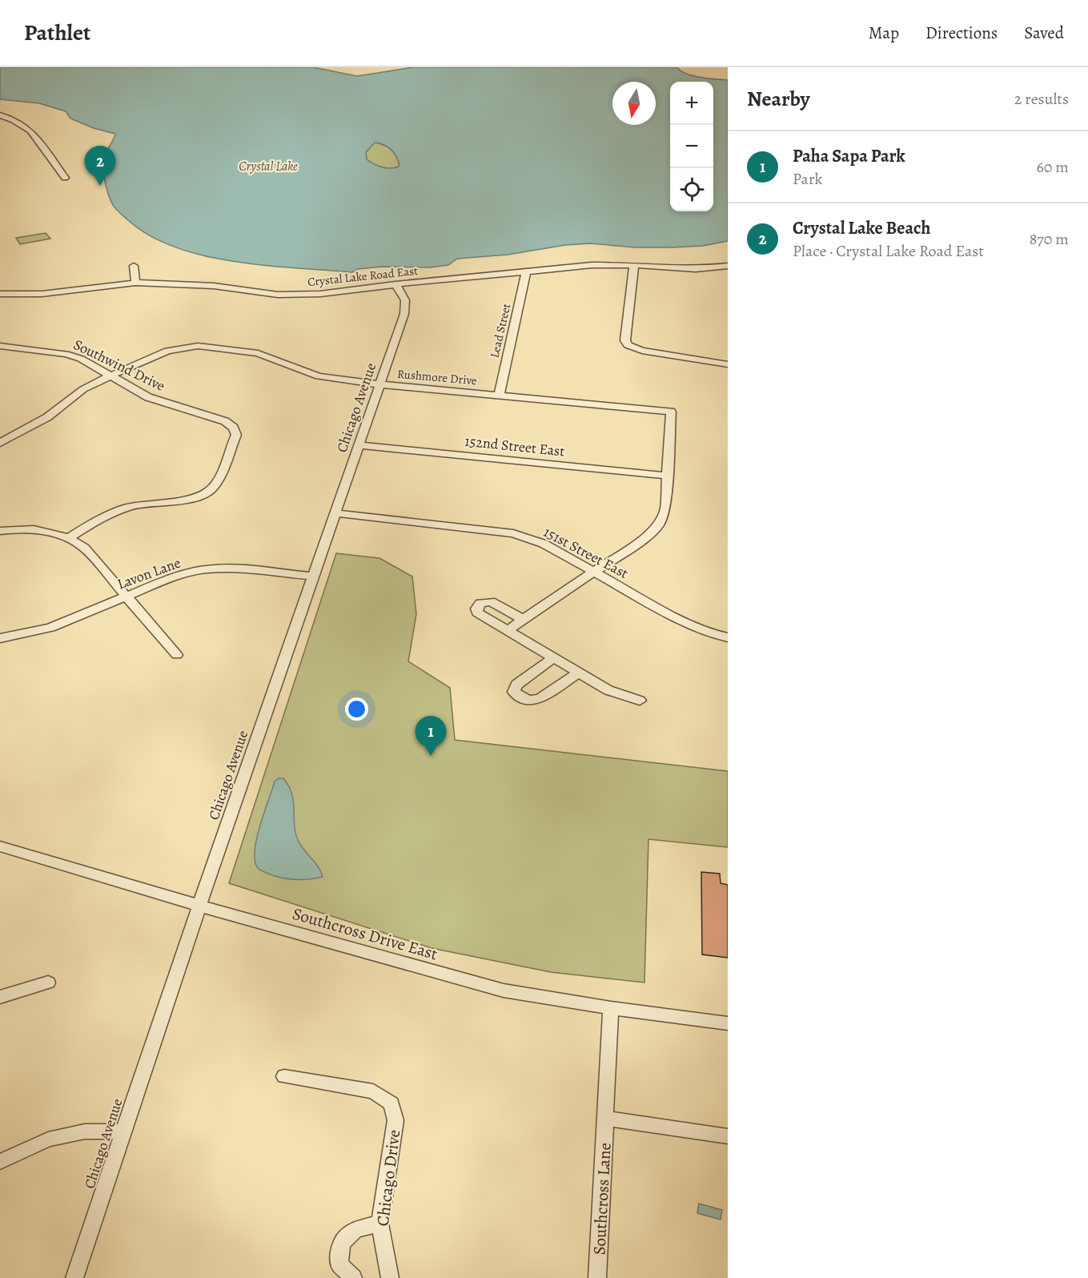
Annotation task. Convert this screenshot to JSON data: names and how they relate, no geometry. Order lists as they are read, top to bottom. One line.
{"streets":{"street":["Crystal Lake Road East","Lead Street","Southwind Drive","Rushmore Drive","Chicago Avenue","152nd Street East","151st Street East","Lavon Lane","Southcross Drive East","Chicago Drive","Southcross Lane"]},"crossings":[["Crystal Lake Road East","Lead Street"],["Crystal Lake Road East","Chicago Avenue"],["Lead Street","Rushmore Drive"],["Southwind Drive","Rushmore Drive"],["Rushmore Drive","Chicago Avenue"],["Rushmore Drive","152nd Street East"],["Chicago Avenue","152nd Street East"],["Chicago Avenue","151st Street East"],["Chicago Avenue","Lavon Lane"],["Chicago Avenue","Southcross Drive East"],["Southcross Drive East","Southcross Lane"]],"water":["Crystal Lake"],"north":"bottom","page":{"header":"Pathlet","nav":["Map","Directions","Saved"],"heading":["Nearby","2 results"],"map_buttons":["+","−"],"list":[{"mark":"1","name":"Paha Sapa Park","note":"Park","value":"60 m"},{"mark":"2","name":"Crystal Lake Beach","note":"Place · Crystal Lake Road East","value":"870 m"}],"pins":["2","1"]}}
